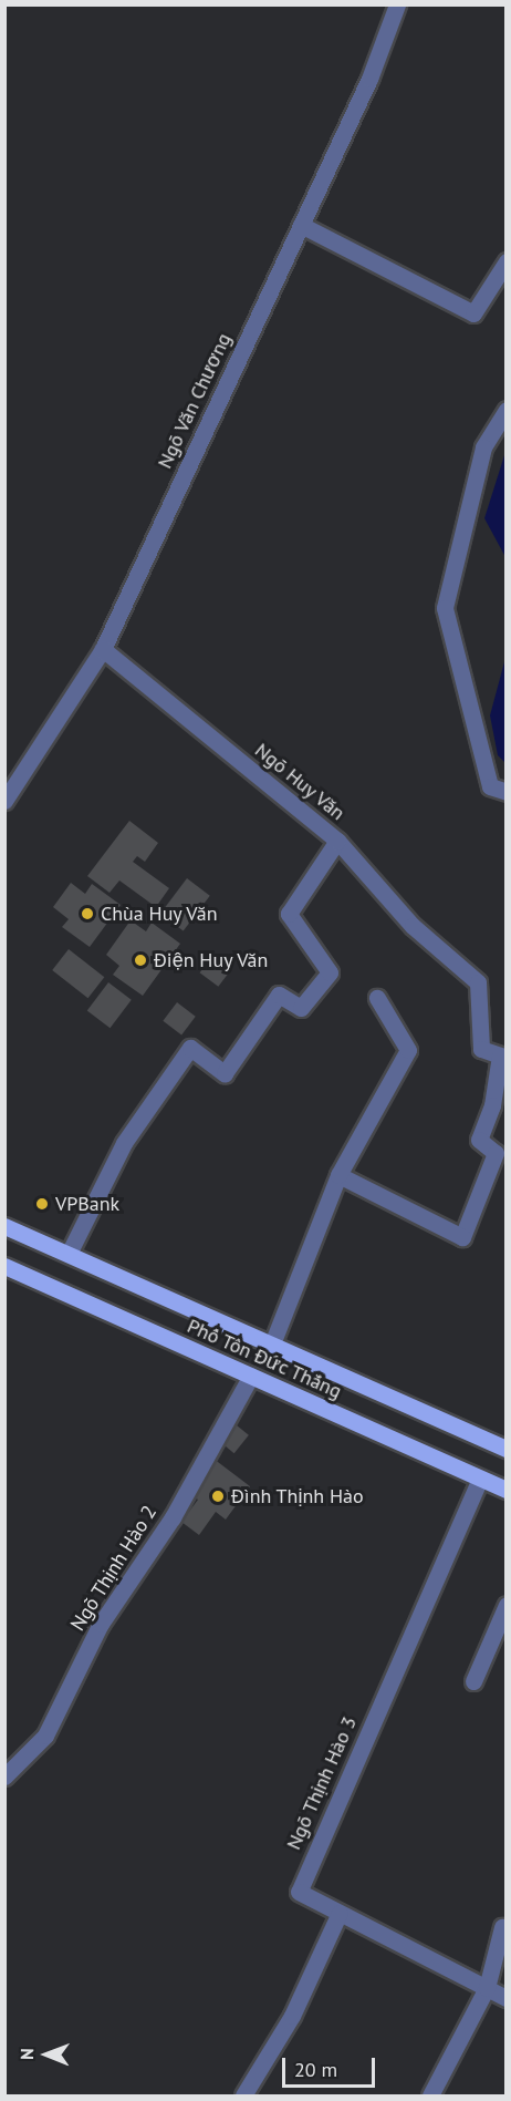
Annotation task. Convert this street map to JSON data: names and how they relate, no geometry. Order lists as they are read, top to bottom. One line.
{"streets":{"main road":["Phố Tôn Đức Thắng"],"street":["Ngõ Văn Chương","Ngõ Huy Văn","Ngõ Thịnh Hào 2","Ngõ Thịnh Hào 3"]},"crossings":[["Ngõ Văn Chương","Ngõ Huy Văn"],["Ngõ Huy Văn","Phố Tôn Đức Thắng"],["Phố Tôn Đức Thắng","Ngõ Thịnh Hào 2"],["Phố Tôn Đức Thắng","Ngõ Thịnh Hào 3"]],"places":["Chùa Huy Văn","Điện Huy Văn","VPBank","Đình Thịnh Hào"],"scale_bar":"20 m","north":"left"}
